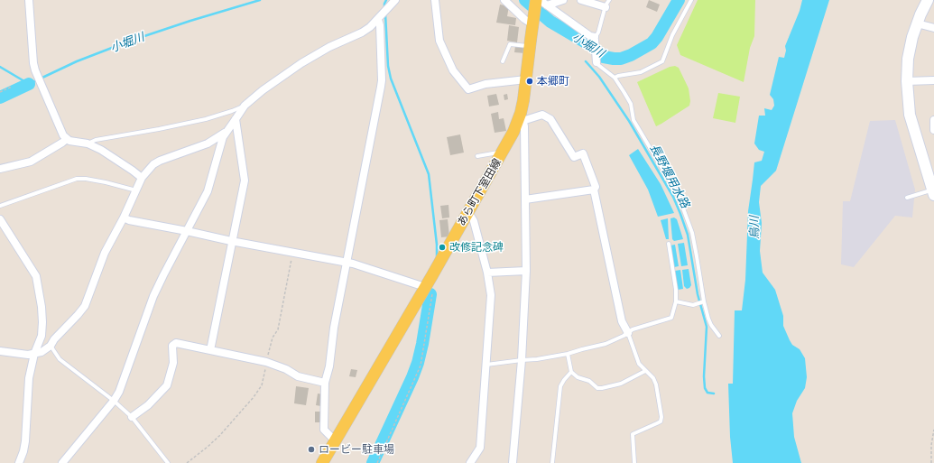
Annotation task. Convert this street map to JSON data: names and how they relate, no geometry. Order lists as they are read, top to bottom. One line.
{"streets":{"main road":["あら町下室田線"]},"water":["小堀川","長野堰用水路","烏川"],"places":["本郷町","改修記念碑","ロービー駐車場"]}
